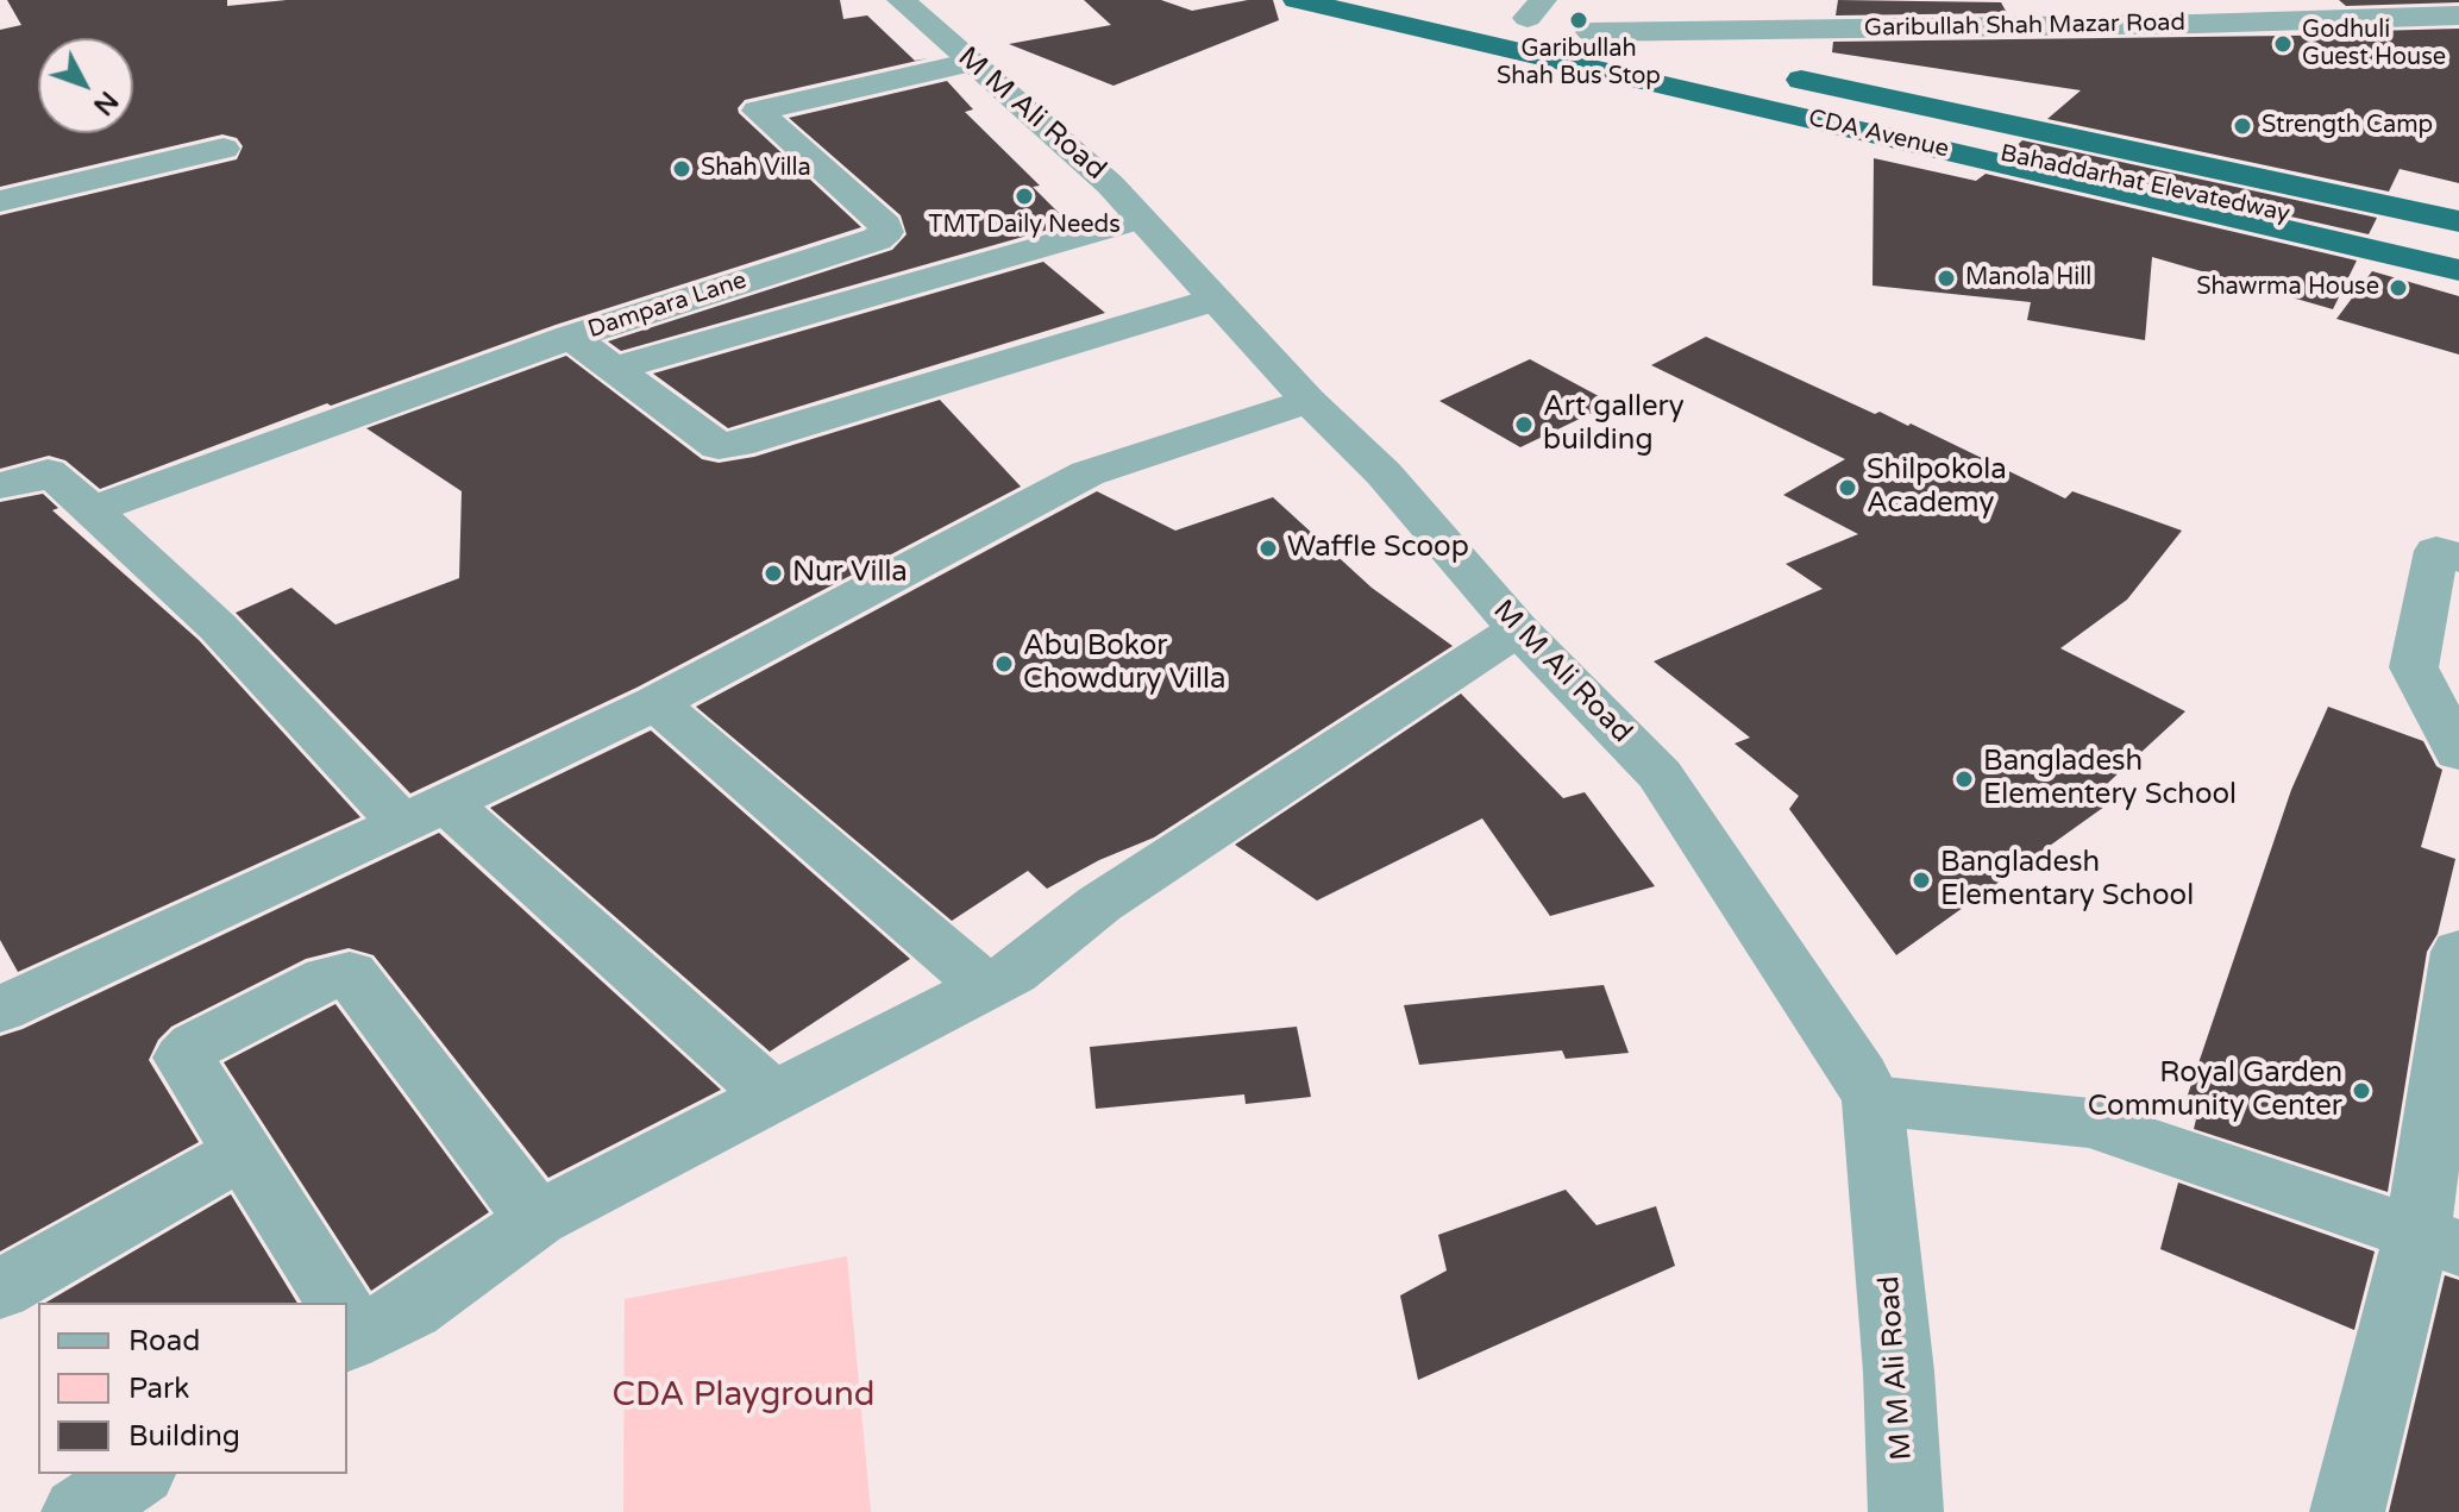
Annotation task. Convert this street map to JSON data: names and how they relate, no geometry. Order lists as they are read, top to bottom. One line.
{"streets":{"highway":["CDA Avenue","Bahaddarhat Elevatedway"],"street":["Garibullah Shah Mazar Road","M M Ali Road","Dampara Lane"]},"crossings":[["M M Ali Road","Dampara Lane"]],"parks":["CDA Playground"],"places":["Garibullah Shah Bus Stop","Godhuli Guest House","Strength Camp","Shah Villa","TMT Daily Needs","Manola Hill","Shawrma House","Art gallery building","Shilpokola Academy","Waffle Scoop","Nur Villa","Abu Bokor Chowdury Villa","Bangladesh Elementery School","Bangladesh Elementary School","Royal Garden Community Center"],"legend":["Road","Park","Building"],"north":"bottom right"}
